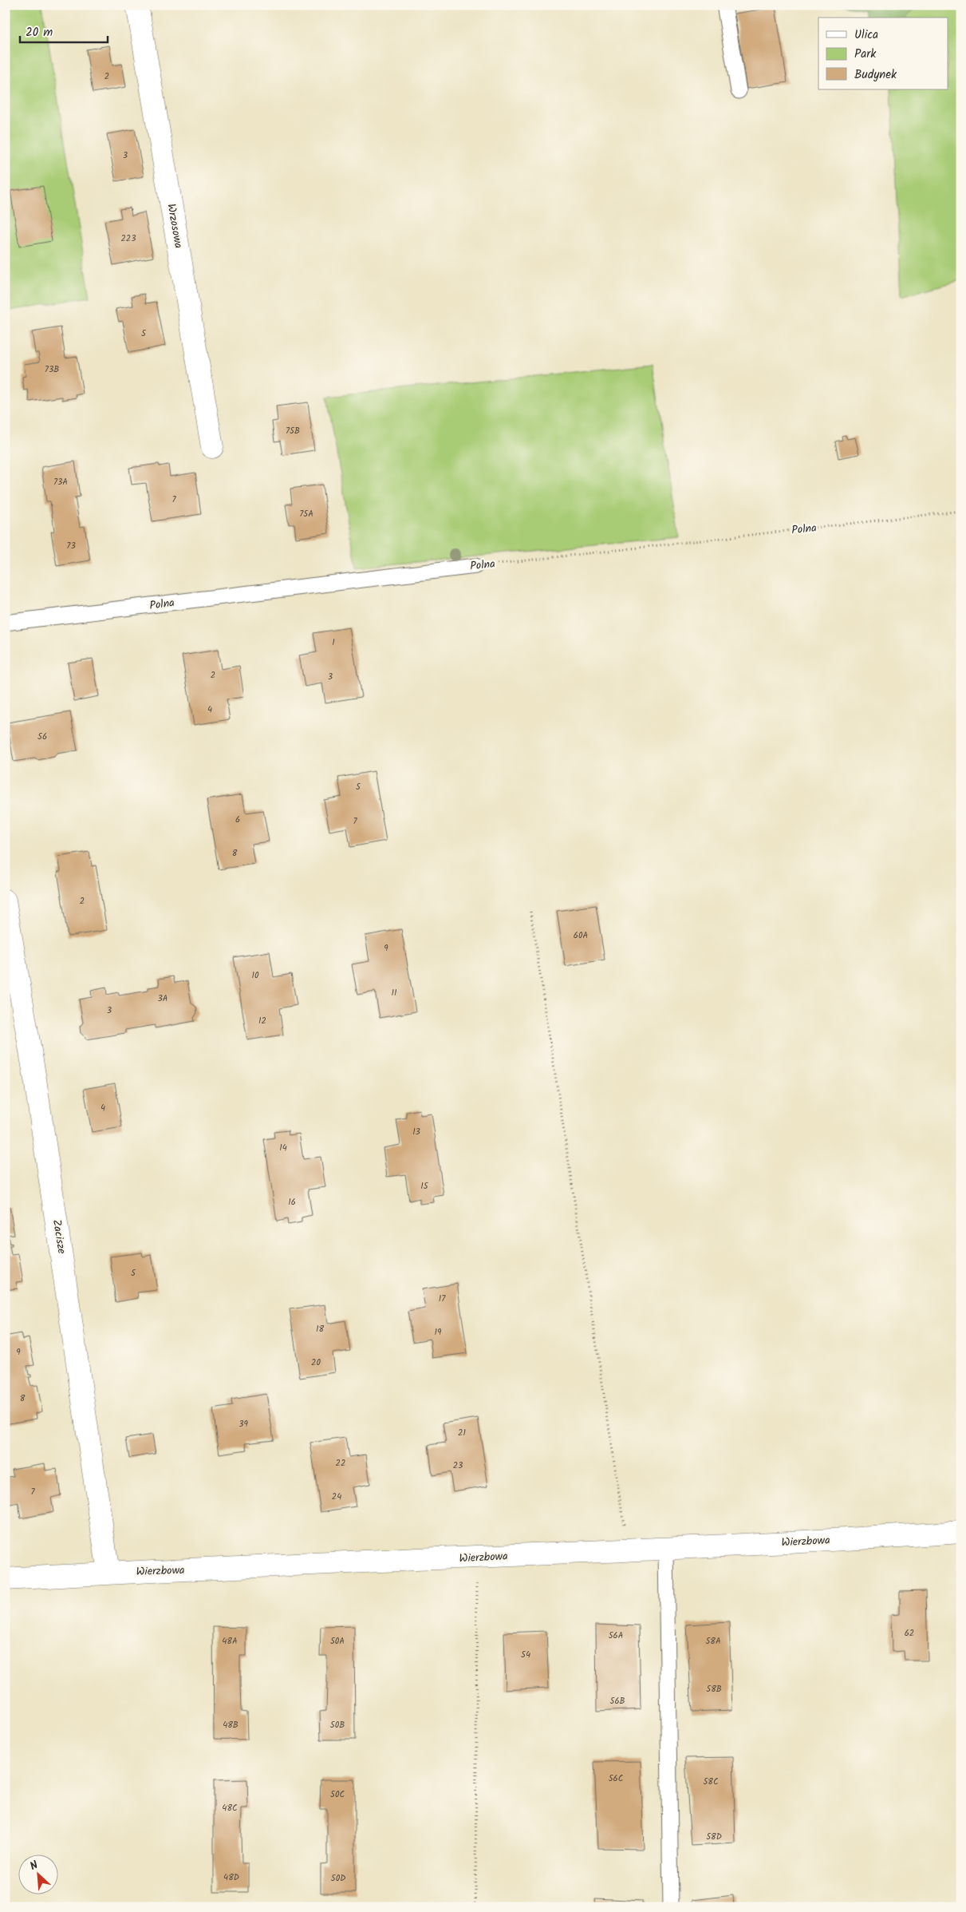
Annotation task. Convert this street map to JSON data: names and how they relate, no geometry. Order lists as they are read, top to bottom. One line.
{"streets":{"street":["Wrzosowa","Zacisze","Wierzbowa"],"lane":["Polna"]},"crossings":[["Zacisze","Wierzbowa"]],"house_numbers":["2","3","223","5","73B","75B","73A","7","75A","73","1","2","3","4","56","5","6","7","8","2","60A","9","10","11","3A","3","12","4","13","14","15","16","5","17","18","19","9","20","8","39","21","22","23","7","24","62","56A","48A","50A","58A","54","58B","56B","48B","50B","56C","58C","50C","48C","58D","48D","50D"],"legend":["Ulica","Park","Budynek"],"scale_bar":"20 m","north":"top left"}
